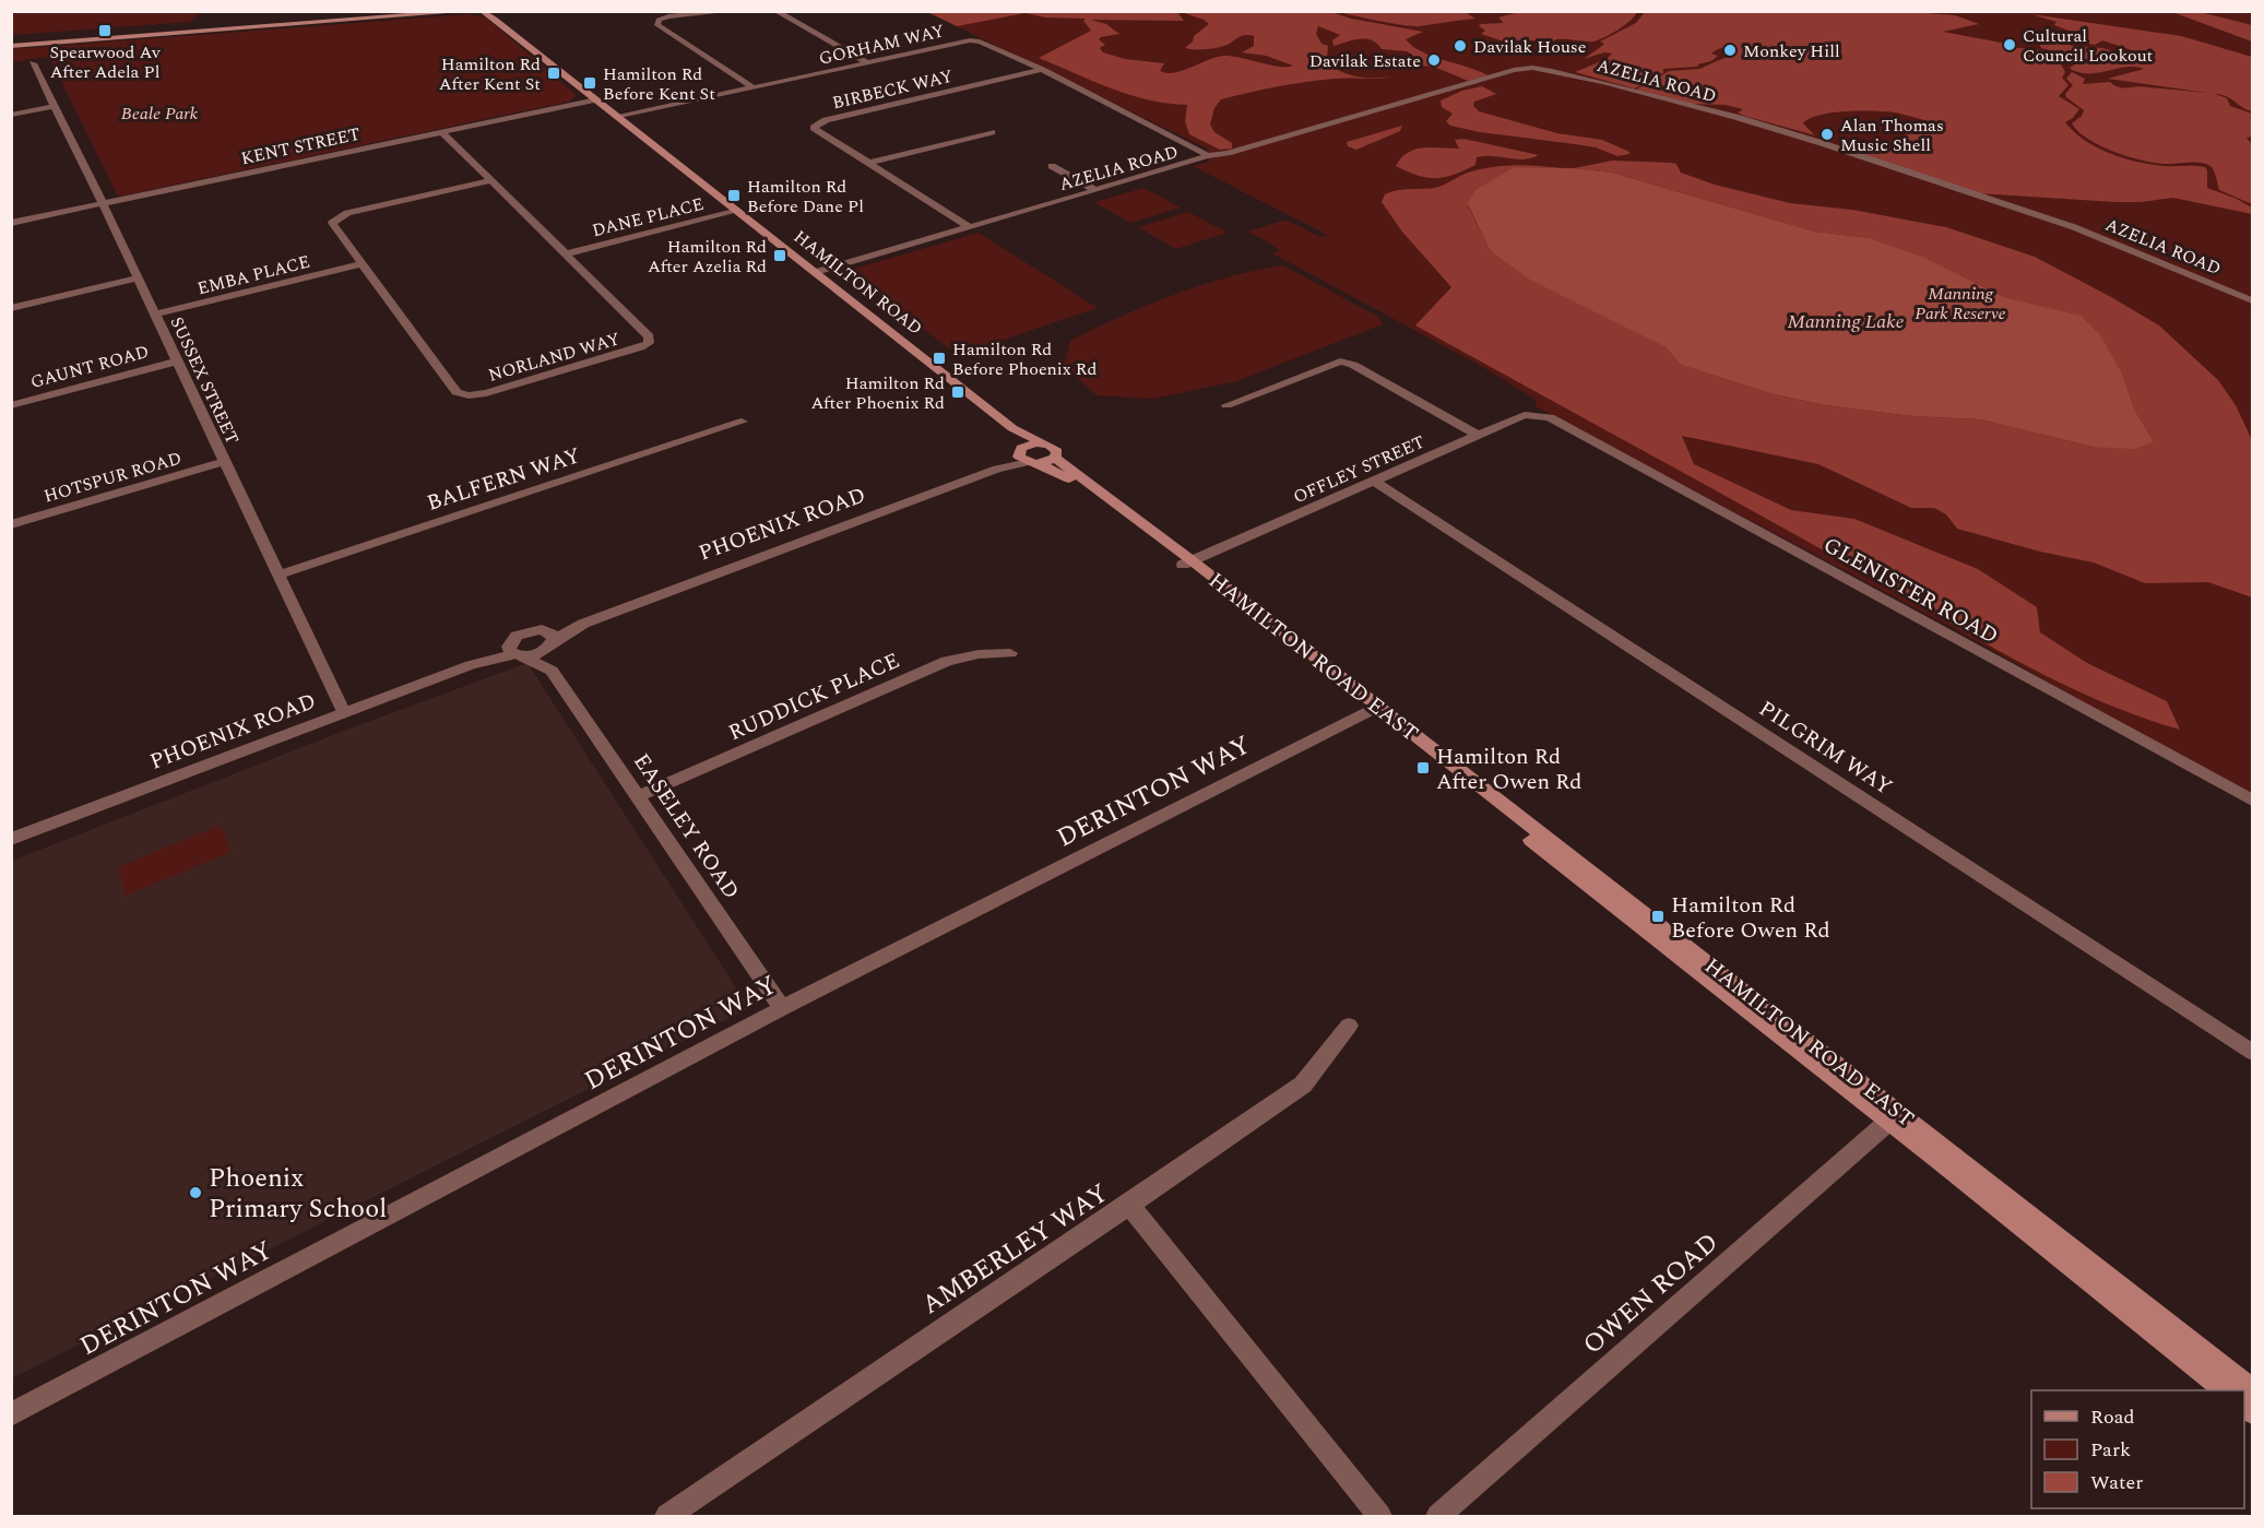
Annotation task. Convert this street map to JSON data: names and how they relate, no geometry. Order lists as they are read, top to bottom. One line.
{"streets":{"main road":["HAMILTON ROAD","HAMILTON ROAD EAST"],"street":["GORHAM WAY","AZELIA ROAD","BIRBECK WAY","KENT STREET","DANE PLACE","EMBA PLACE","NORLAND WAY","GAUNT ROAD","SUSSEX STREET","OFFLEY STREET","HOTSPUR ROAD","BALFERN WAY","PHOENIX ROAD","GLENISTER ROAD","RUDDICK PLACE","PILGRIM WAY","DERINTON WAY","EASELEY ROAD","AMBERLEY WAY","OWEN ROAD"]},"crossings":[["GORHAM WAY","AZELIA ROAD"],["GORHAM WAY","BIRBECK WAY"],["GORHAM WAY","HAMILTON ROAD"],["AZELIA ROAD","BIRBECK WAY"],["AZELIA ROAD","HAMILTON ROAD"],["KENT STREET","HAMILTON ROAD"],["KENT STREET","NORLAND WAY"],["KENT STREET","SUSSEX STREET"],["DANE PLACE","HAMILTON ROAD"],["DANE PLACE","NORLAND WAY"],["EMBA PLACE","NORLAND WAY"],["EMBA PLACE","SUSSEX STREET"],["GAUNT ROAD","SUSSEX STREET"],["SUSSEX STREET","HOTSPUR ROAD"],["SUSSEX STREET","BALFERN WAY"],["SUSSEX STREET","PHOENIX ROAD"],["OFFLEY STREET","GLENISTER ROAD"],["OFFLEY STREET","HAMILTON ROAD EAST"],["OFFLEY STREET","PILGRIM WAY"],["PHOENIX ROAD","HAMILTON ROAD EAST"],["PHOENIX ROAD","EASELEY ROAD"],["HAMILTON ROAD EAST","DERINTON WAY"],["HAMILTON ROAD EAST","OWEN ROAD"],["RUDDICK PLACE","EASELEY ROAD"],["DERINTON WAY","EASELEY ROAD"]],"water":["Manning Lake"],"parks":["Beale Park","Manning Park Reserve"],"places":{"transit":["Spearwood Av After Adela Pl","Hamilton Rd After Kent St","Hamilton Rd Before Kent St","Hamilton Rd Before Dane Pl","Hamilton Rd After Azelia Rd","Hamilton Rd Before Phoenix Rd","Hamilton Rd After Phoenix Rd","Hamilton Rd After Owen Rd","Hamilton Rd Before Owen Rd"],"other":["Cultural Council Lookout","Davilak House","Monkey Hill","Davilak Estate","Alan Thomas Music Shell","Phoenix Primary School"]},"legend":["Road","Park","Water"]}
